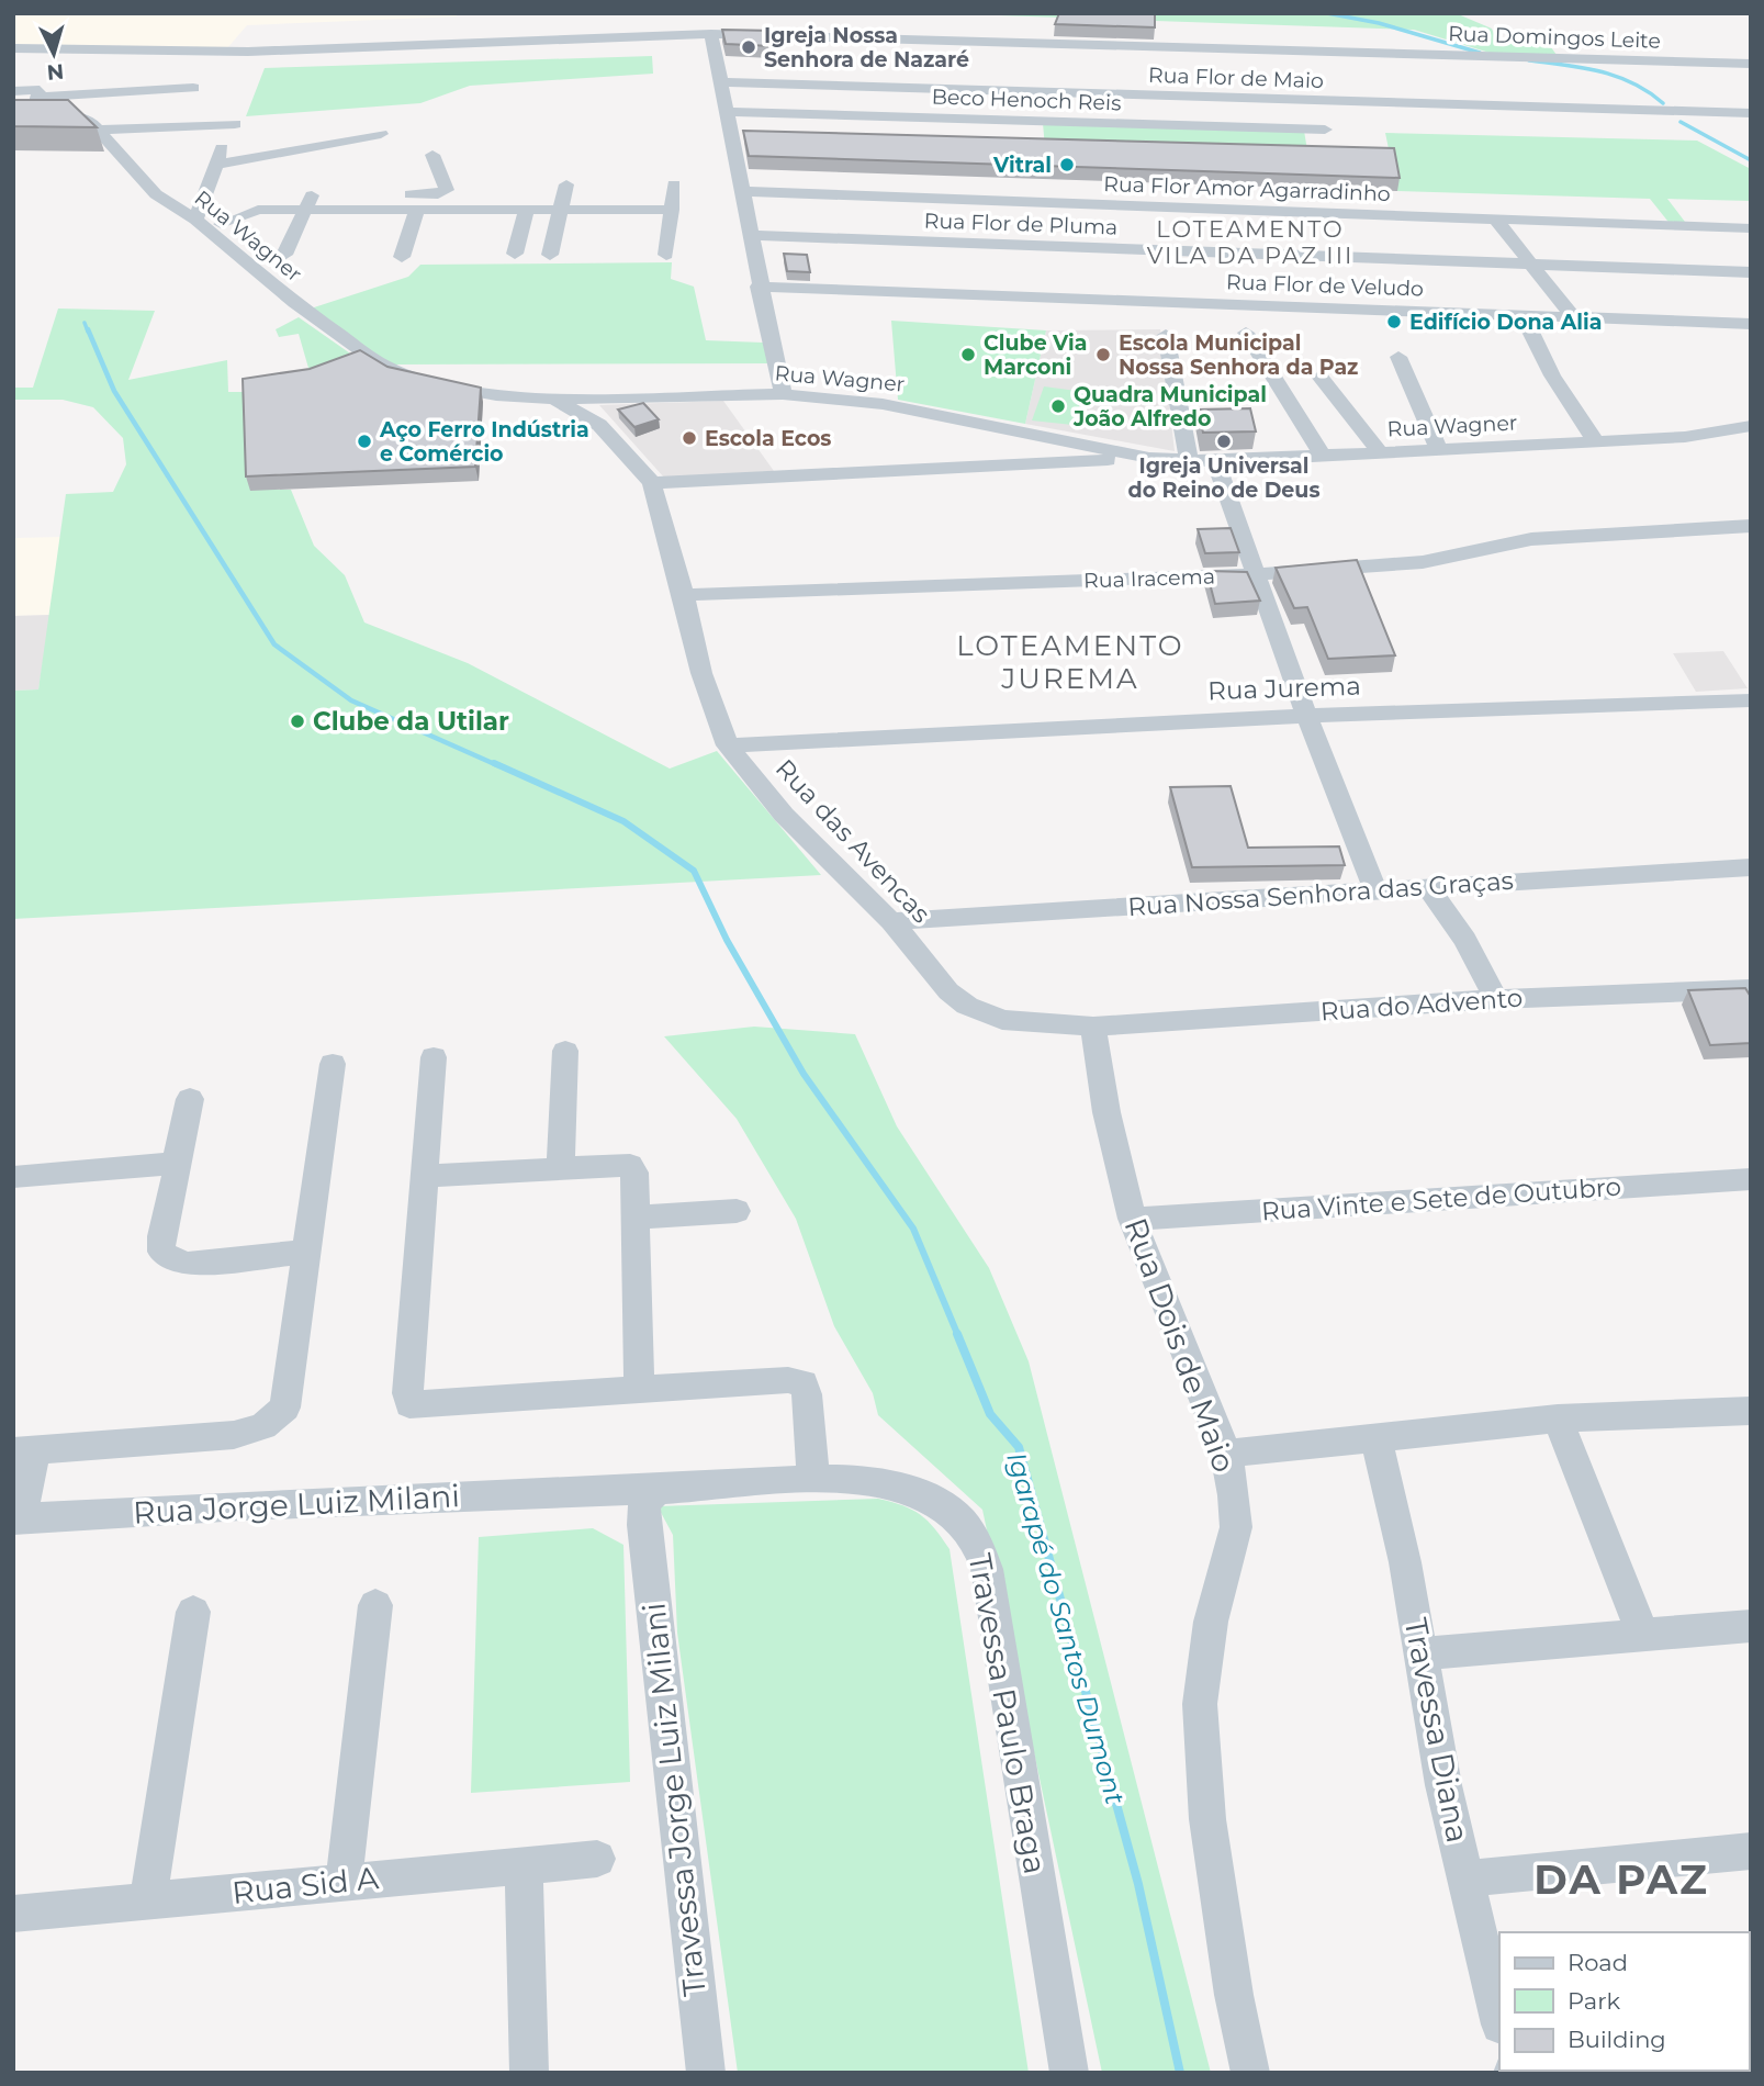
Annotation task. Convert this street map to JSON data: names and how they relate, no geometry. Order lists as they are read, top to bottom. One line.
{"streets":{"street":["Rua Domingos Leite","Rua Flor de Maio","Beco Henoch Reis","Rua Flor Amor Agarradinho","Rua Flor de Pluma","Rua Wagner","Rua Flor de Veludo","Rua Iracema","Rua Jurema","Rua das Avencas","Rua Nossa Senhora das Graças","Rua do Advento","Rua Vinte e Sete de Outubro","Rua Dois de Maio","Rua Jorge Luiz Milani","Travessa Paulo Braga","Travessa Diana","Travessa Jorge Luiz Milani","Rua Sid A"]},"crossings":[["Rua Wagner","Rua das Avencas"],["Rua Iracema","Rua das Avencas"],["Rua Jurema","Rua das Avencas"],["Rua das Avencas","Rua Nossa Senhora das Graças"],["Rua das Avencas","Rua do Advento"],["Rua das Avencas","Rua Dois de Maio"],["Rua do Advento","Rua Dois de Maio"],["Rua Vinte e Sete de Outubro","Rua Dois de Maio"],["Rua Jorge Luiz Milani","Travessa Paulo Braga"],["Travessa Paulo Braga","Travessa Jorge Luiz Milani"]],"districts":["LOTEAMENTO VILA DA PAZ III","LOTEAMENTO JUREMA","DA PAZ"],"water":["Igarapé do Santos Dumont"],"places":["Igreja Nossa Senhora de Nazaré","Vitral","Edifício Dona Alia","Clube Via Marconi","Escola Municipal Nossa Senhora da Paz","Quadra Municipal João Alfredo","Escola Ecos","Aço Ferro Indústria e Comércio","Igreja Universal do Reino de Deus","Clube da Utilar"],"legend":["Road","Park","Building"],"north":"bottom"}
